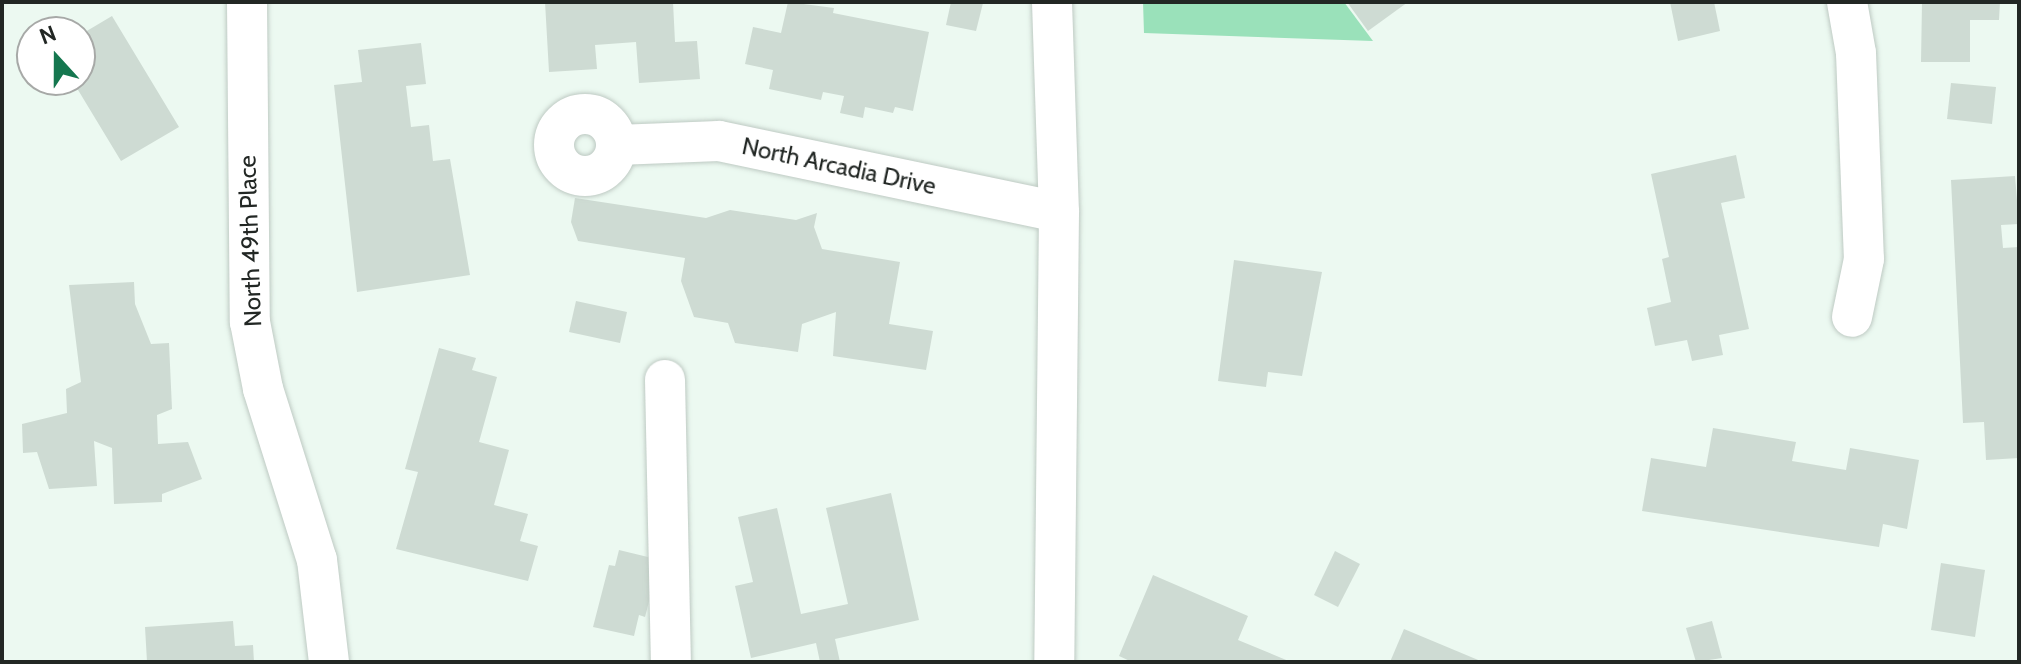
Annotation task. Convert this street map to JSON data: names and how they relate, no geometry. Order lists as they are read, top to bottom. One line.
{"streets":{"street":["North Arcadia Drive","North 49th Place"]},"north":"top"}
